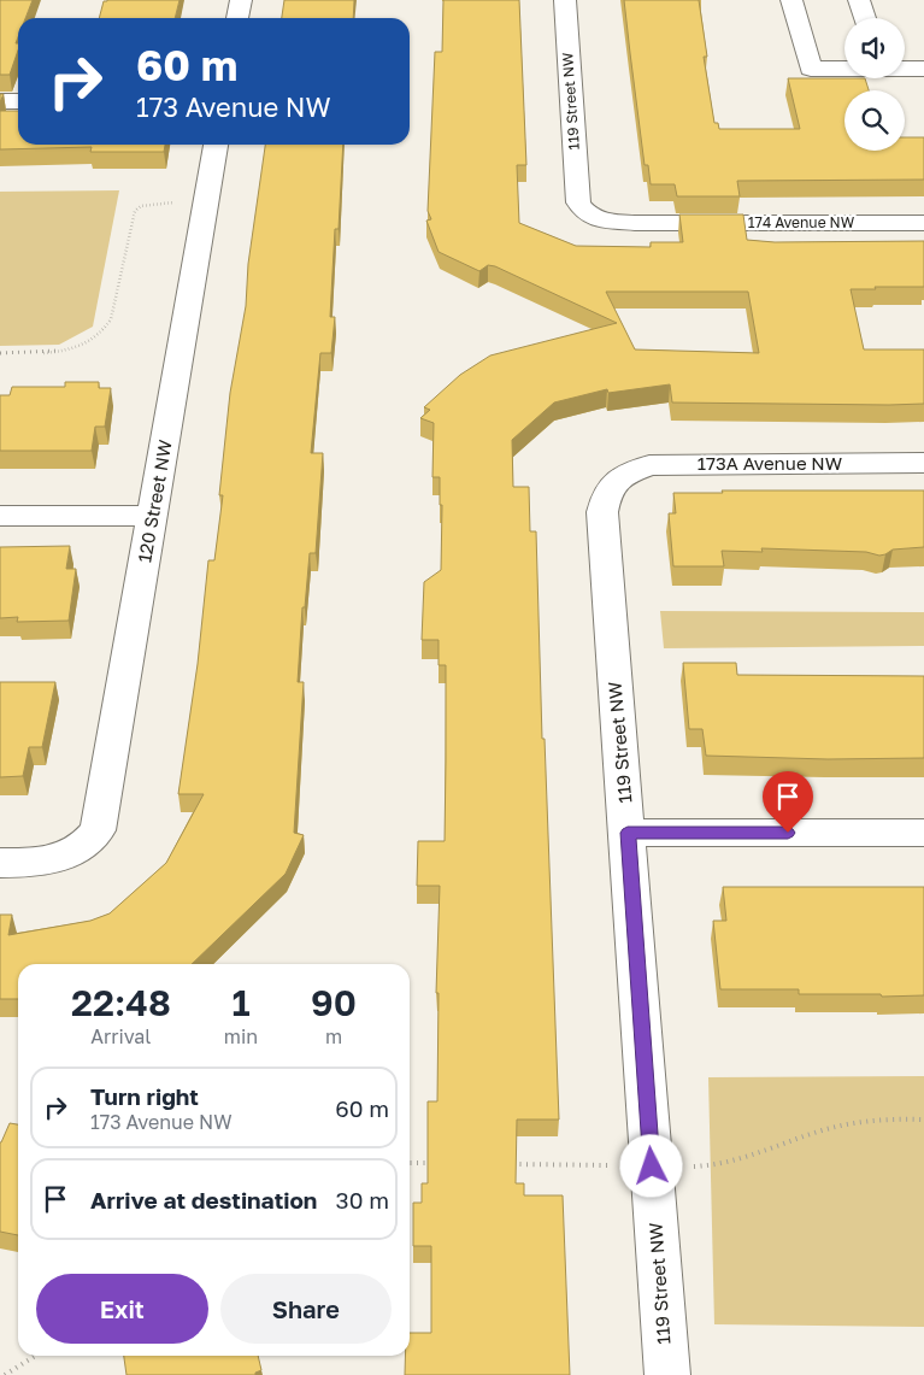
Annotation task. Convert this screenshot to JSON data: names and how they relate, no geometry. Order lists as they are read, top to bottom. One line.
{"streets":{"street":["119 Street NW","174 Avenue NW","173A Avenue NW","120 Street NW"]},"crossings":[["119 Street NW","174 Avenue NW"],["119 Street NW","173A Avenue NW"]],"page":{"turn":["60 m","173 Avenue NW"],"eta":["22:48","Arrival","1","min","90","m"],"list":[{"name":"Turn right","note":"173 Avenue NW","value":"60 m"},{"name":"Arrive at destination","value":"30 m"}],"buttons":["Exit","Share"]}}
